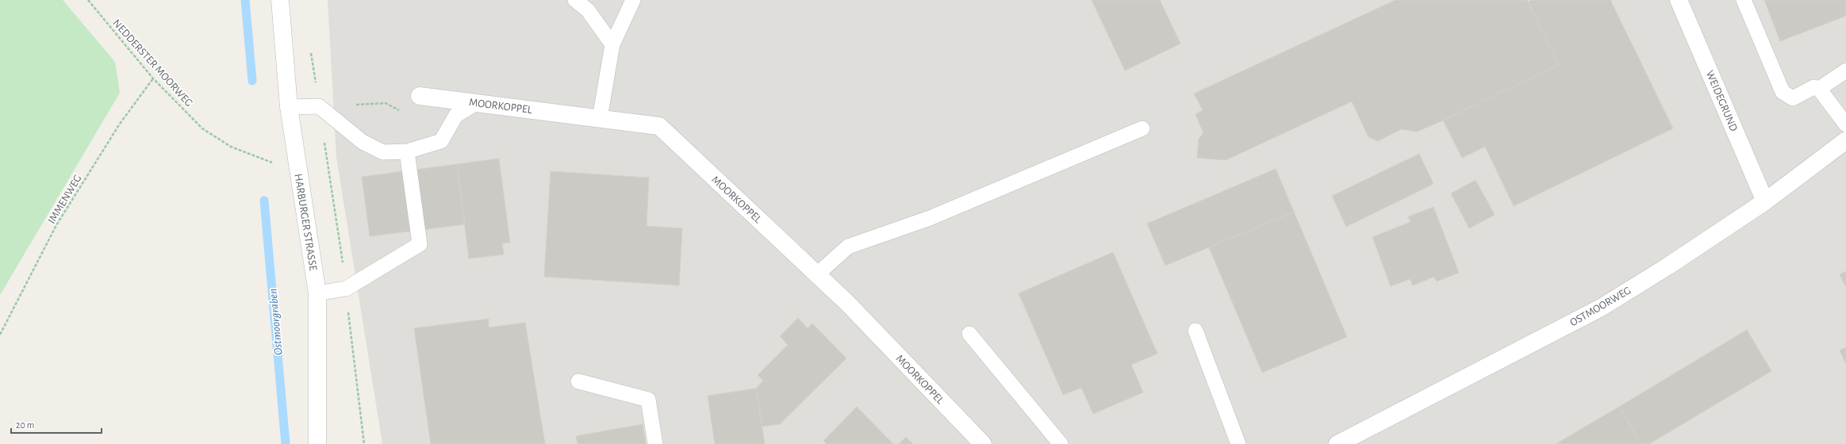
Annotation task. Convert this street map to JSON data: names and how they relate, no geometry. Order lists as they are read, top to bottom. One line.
{"streets":{"street":["WEIDEGRUND","MOORKOPPEL","HARBURGER STRASSE","OSTMOORWEG"],"path":["NEDDERSTER MOORWEG","IMMENWEG"]},"crossings":[["NEDDERSTER MOORWEG","IMMENWEG"],["NEDDERSTER MOORWEG","HARBURGER STRASSE"],["WEIDEGRUND","OSTMOORWEG"]],"water":["Ostmoorgraben"],"scale_bar":"20 m"}
